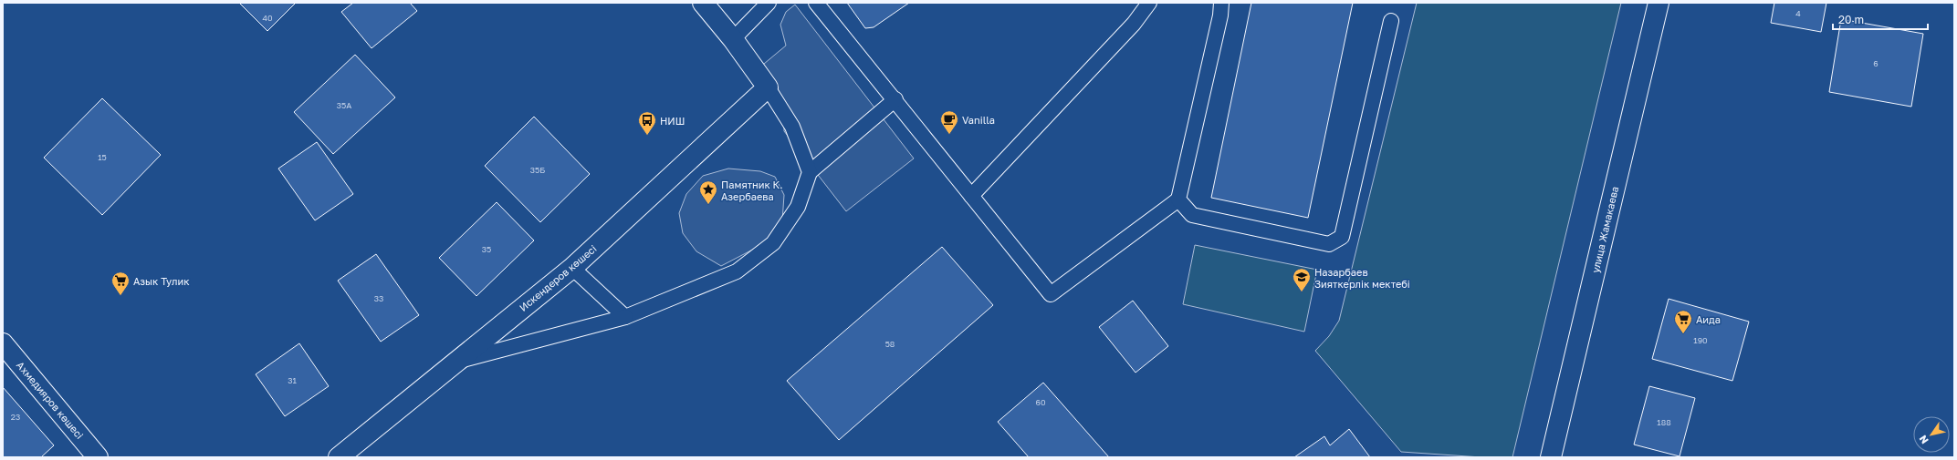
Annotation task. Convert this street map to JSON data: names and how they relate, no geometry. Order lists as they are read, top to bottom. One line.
{"streets":{"street":["улица Жамакаева","Искендеров көшесі","Ахмедияров көшесі"]},"places":{"cafe":["Vanilla"],"bus stop":["НИШ"],"place":["Памятник К. Азербаева"],"school or university":["Назарбаев Зияткерлік мектебі"],"supermarket":["Азык Тулик","Аида"]},"house_numbers":["4","40","6","35А","15","35Б","35","33","190","58","31","60","23","188"],"scale_bar":"20 m","north":"bottom left"}
